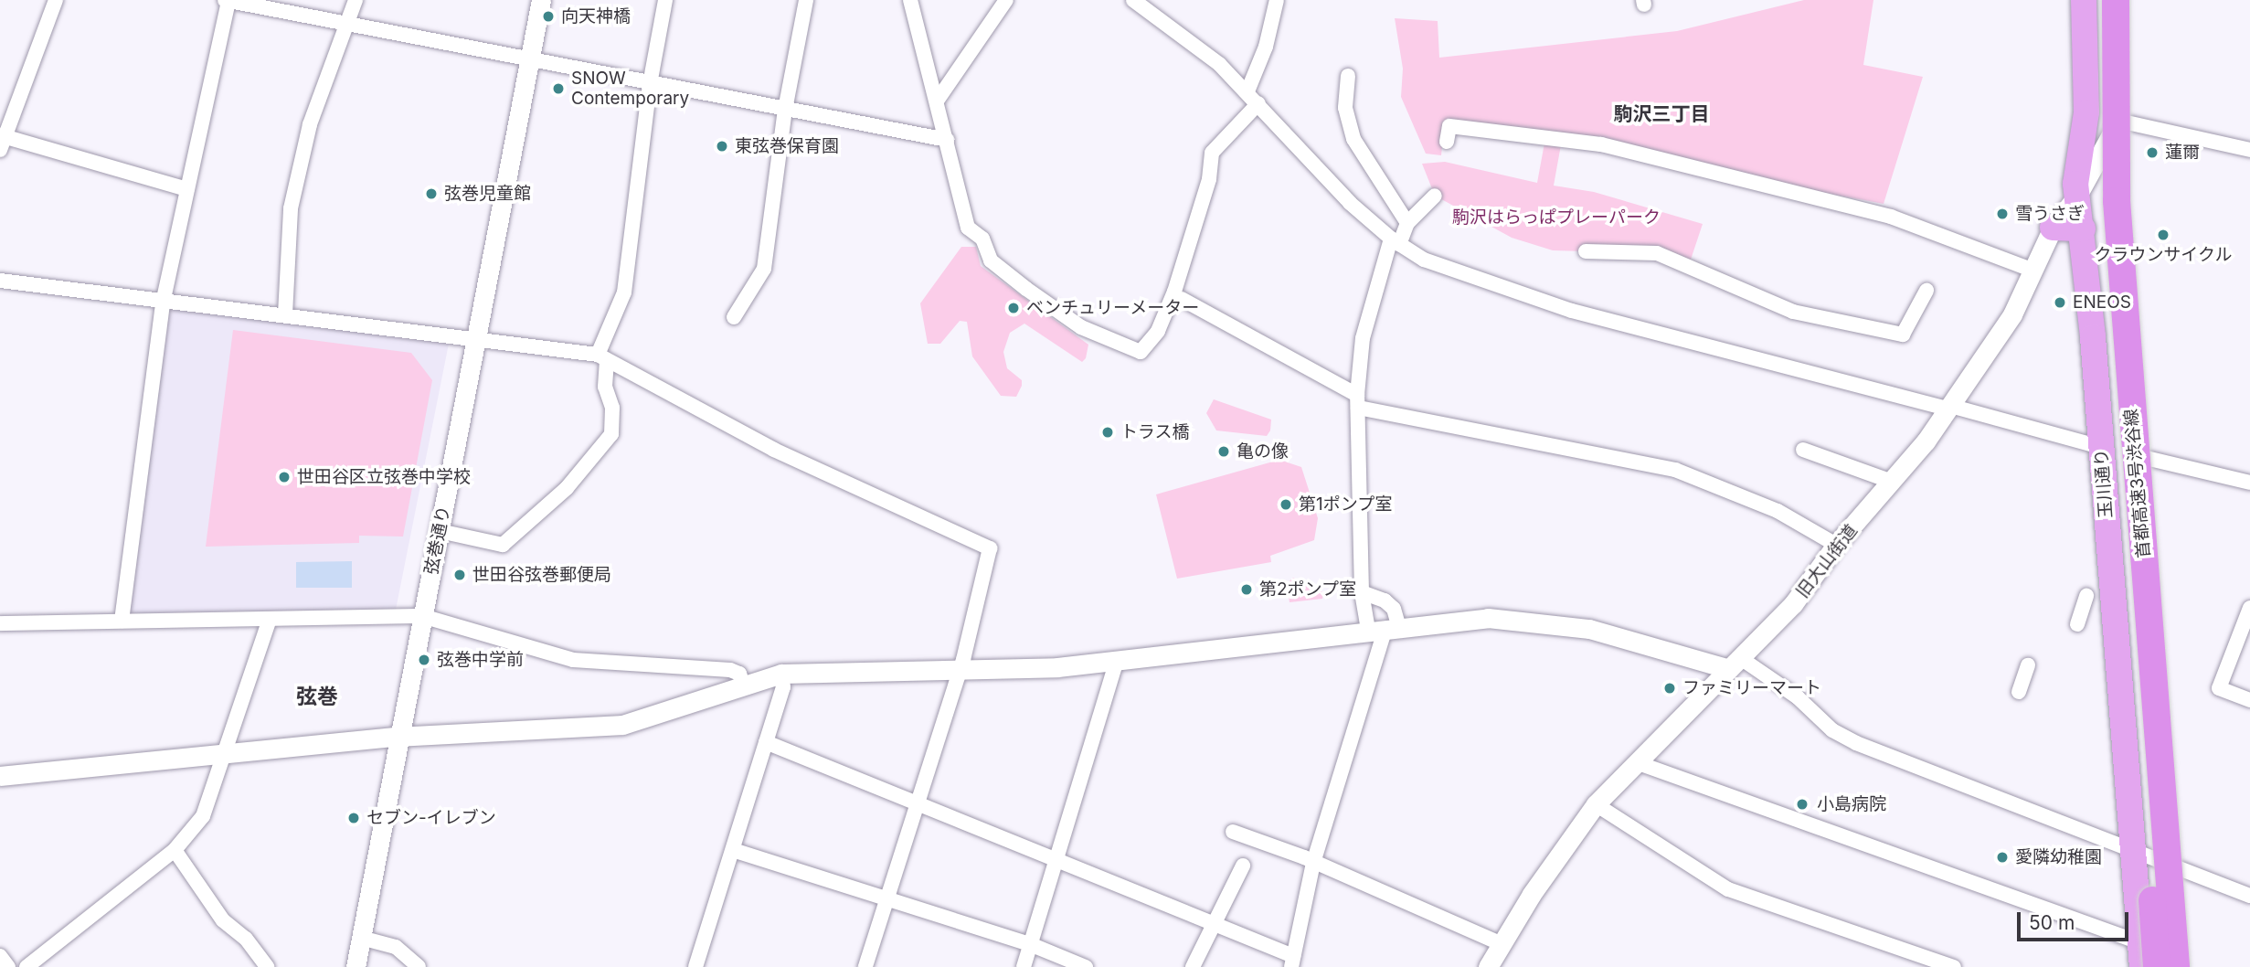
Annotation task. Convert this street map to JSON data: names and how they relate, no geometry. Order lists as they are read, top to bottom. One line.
{"streets":{"highway":["玉川通り","首都高速3号渋谷線"],"street":["弦巻通り","旧大山街道"]},"crossings":[["玉川通り","旧大山街道"]],"districts":["駒沢三丁目","弦巻"],"parks":["駒沢はらっぱプレーパーク"],"places":["向天神橋","SNOW Contemporary","東弦巻保育園","蓮爾","弦巻児童館","雪うさぎ","クラウンサイクル","ENEOS","ベンチュリーメーター","トラス橋","亀の像","世田谷区立弦巻中学校","第1ポンプ室","世田谷弦巻郵便局","第2ポンプ室","弦巻中学前","ファミリーマート","小島病院","セブン-イレブン","愛隣幼稚園"],"scale_bar":"50 m"}
